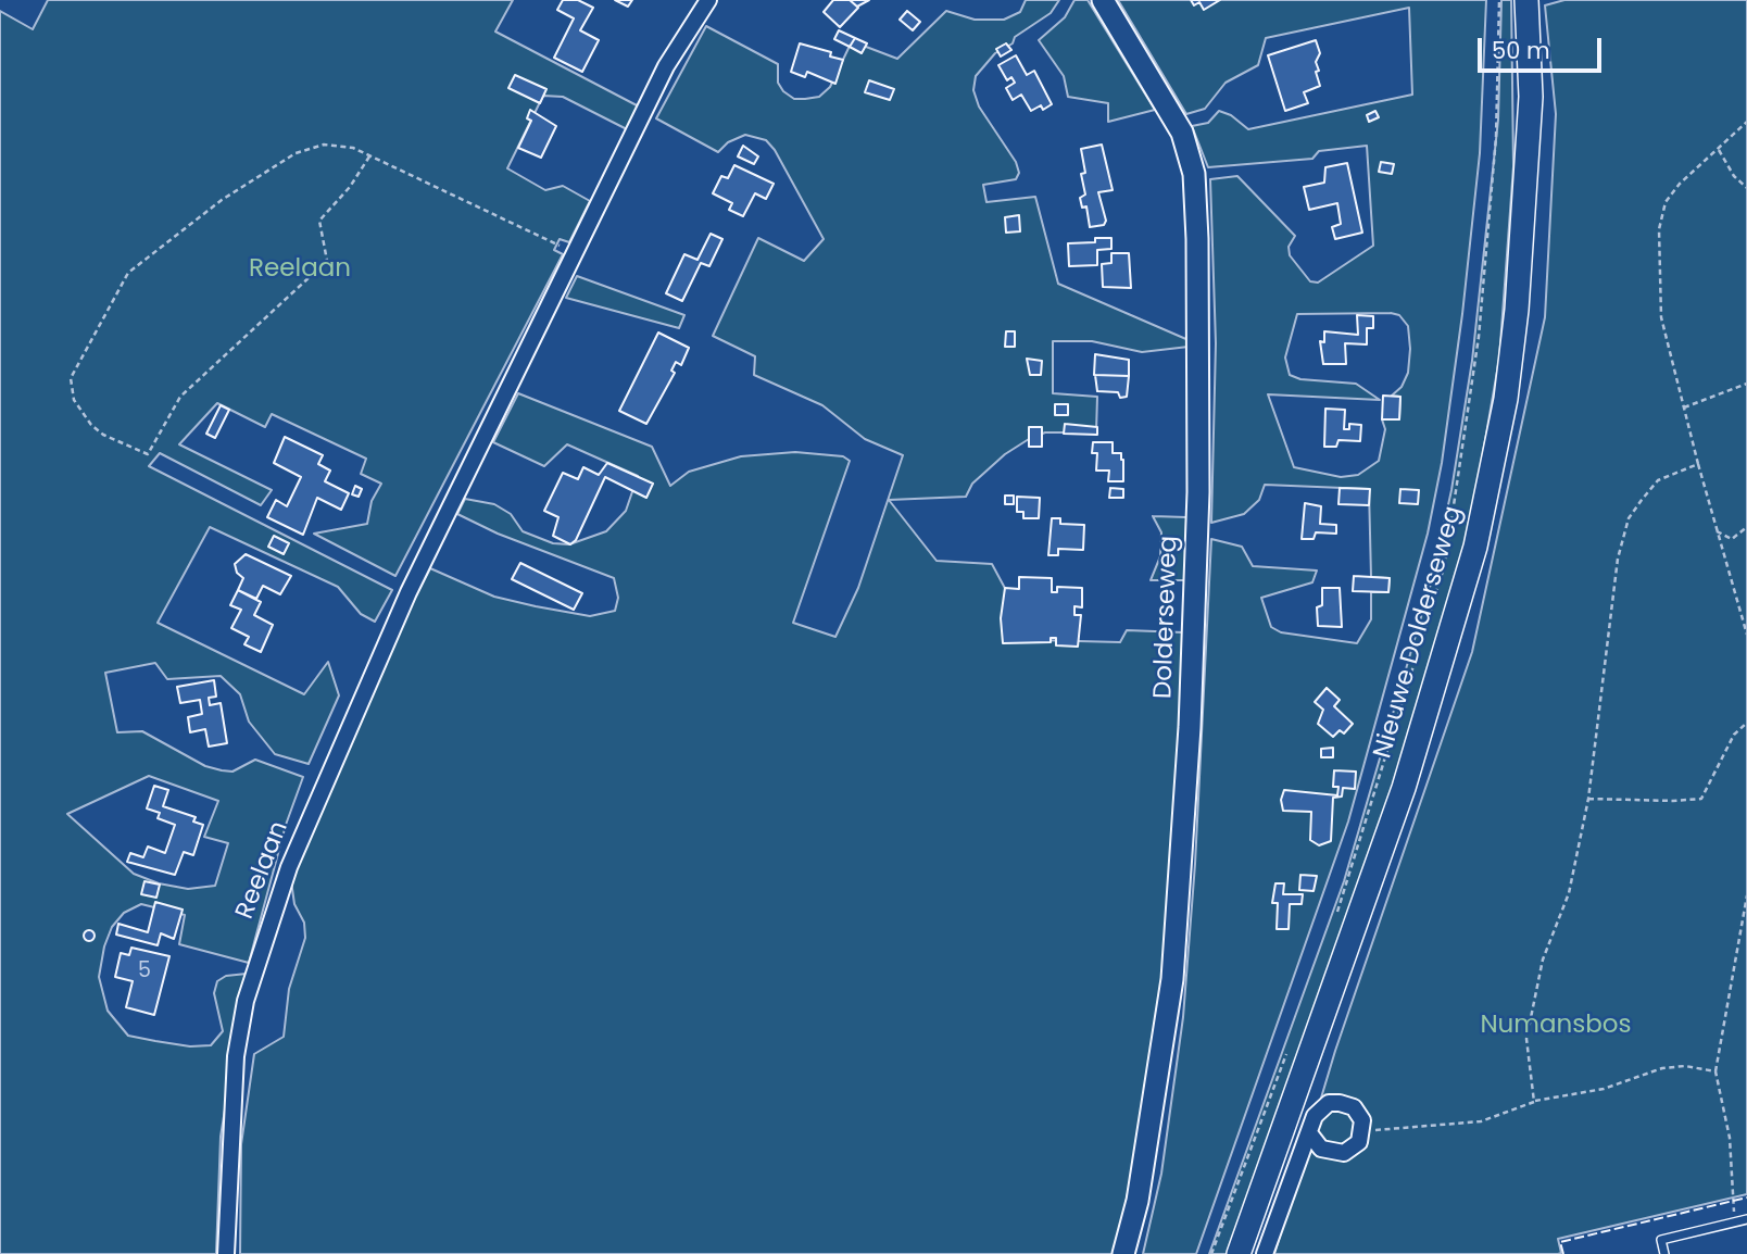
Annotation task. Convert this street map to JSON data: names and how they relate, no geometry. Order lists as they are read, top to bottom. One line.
{"streets":{"main road":["Dolderseweg","Nieuwe Dolderseweg"],"street":["Reelaan"]},"parks":["Reelaan","Numansbos"],"house_numbers":["5"],"scale_bar":"50 m"}
